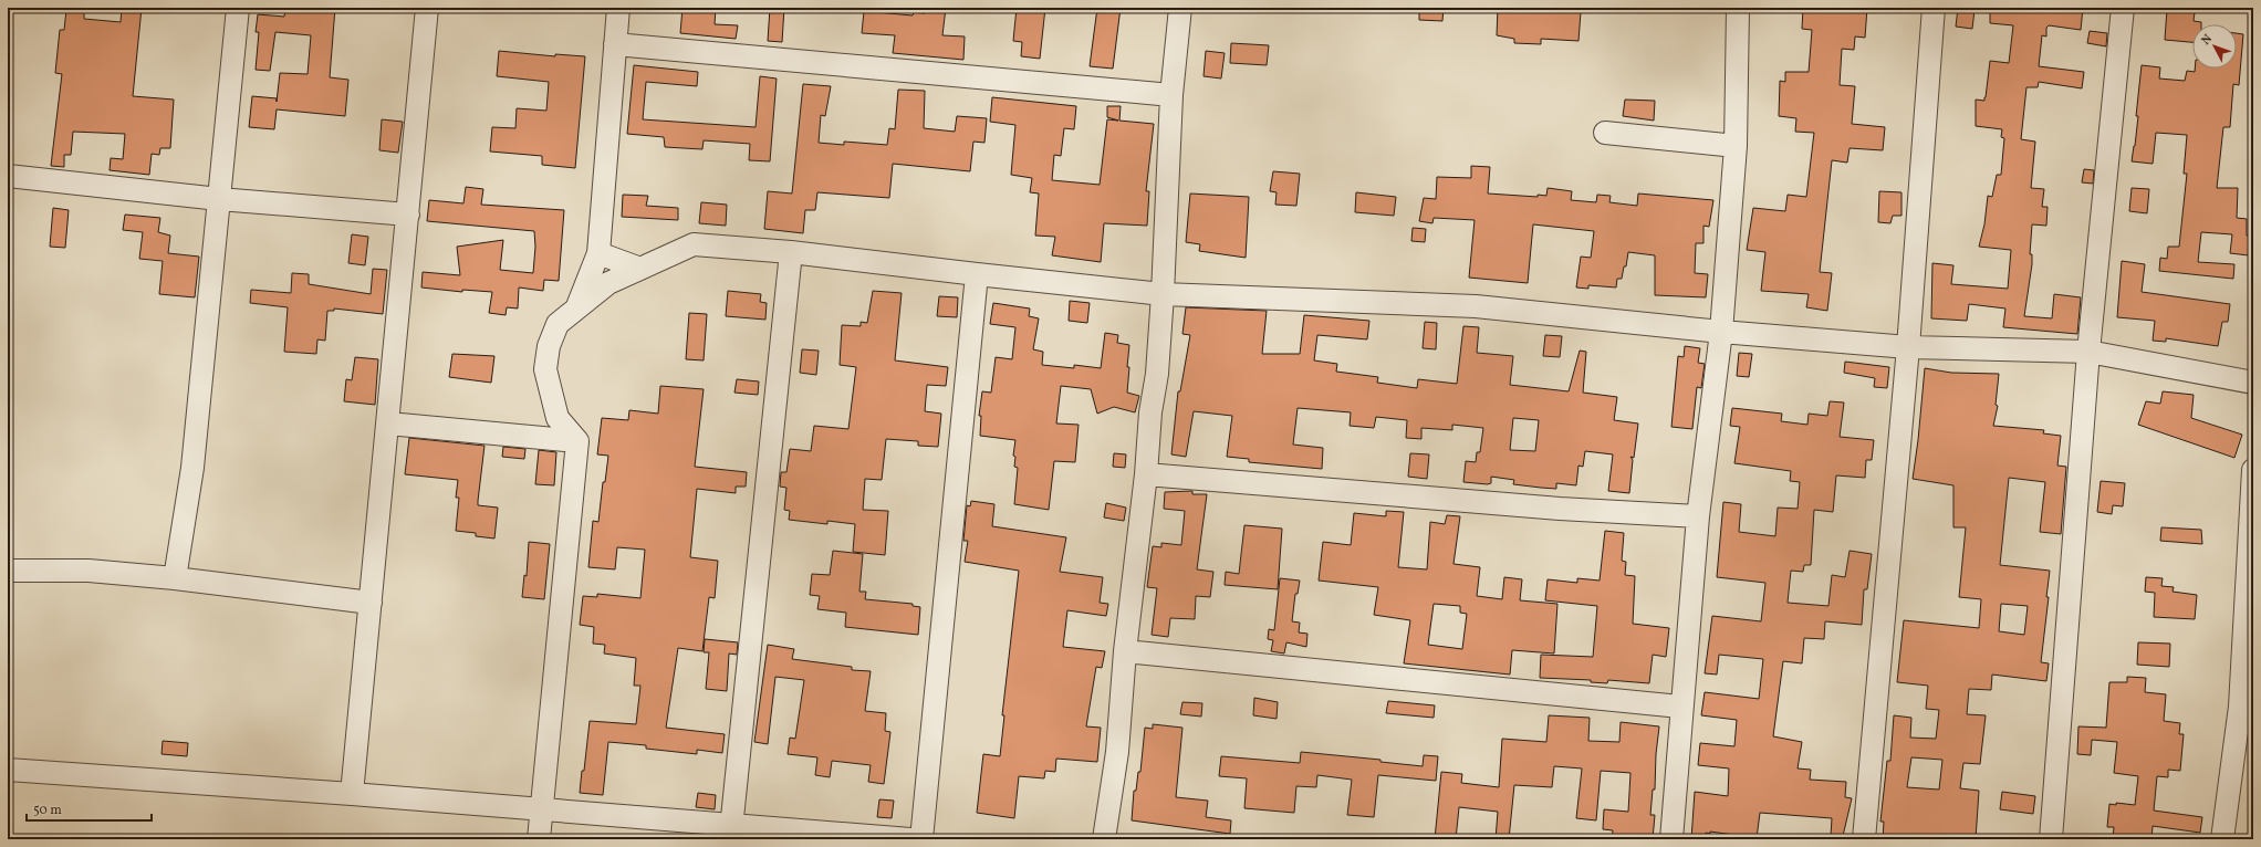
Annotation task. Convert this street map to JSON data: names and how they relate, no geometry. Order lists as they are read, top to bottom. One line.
{"scale_bar":"50 m","north":"top left"}
